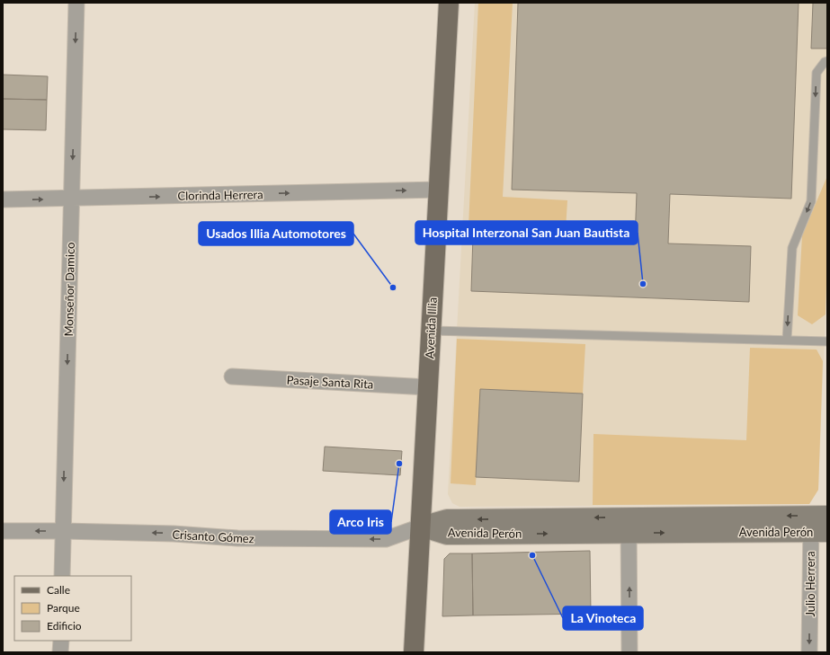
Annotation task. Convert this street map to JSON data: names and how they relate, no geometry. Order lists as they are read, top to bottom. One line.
{"streets":{"main road":["Avenida Illia"],"street":["Clorinda Herrera","Monseñor Damico","Pasaje Santa Rita","Avenida Perón","Crisanto Gómez","Julio Herrera"]},"crossings":[["Clorinda Herrera","Monseñor Damico"],["Clorinda Herrera","Avenida Illia"],["Monseñor Damico","Crisanto Gómez"],["Avenida Illia","Pasaje Santa Rita"],["Avenida Illia","Avenida Perón"],["Avenida Illia","Crisanto Gómez"],["Avenida Perón","Crisanto Gómez"],["Avenida Perón","Julio Herrera"]],"one_way":["Clorinda Herrera","Monseñor Damico","Crisanto Gómez","Julio Herrera"],"places":["Hospital Interzonal San Juan Bautista","Usados Illia Automotores","Arco Iris","La Vinoteca"],"legend":["Calle","Parque","Edificio"]}
